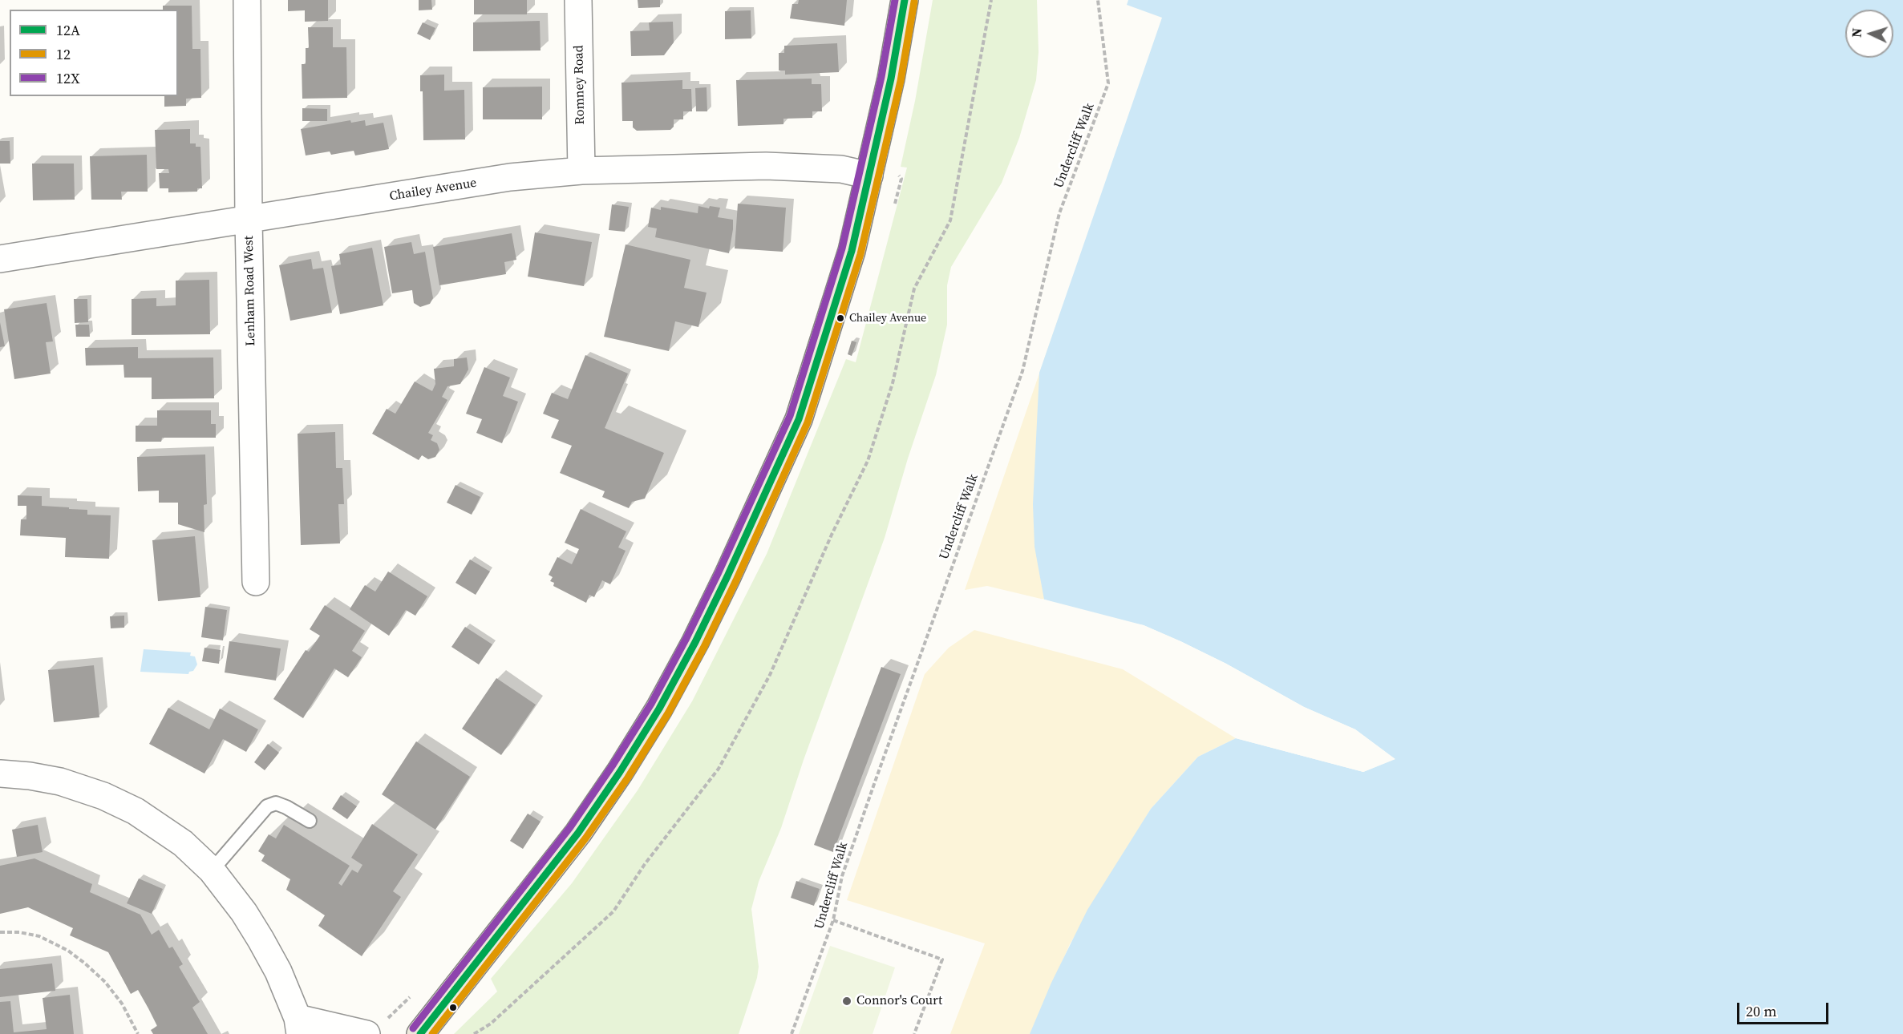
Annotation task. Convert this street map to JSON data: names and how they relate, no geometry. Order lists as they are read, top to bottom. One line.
{"streets":{"street":["Romney Road","Chailey Avenue","Lenham Road West"],"path":["Undercliff Walk"]},"crossings":[["Romney Road","Chailey Avenue"],["Chailey Avenue","Lenham Road West"]],"places":["Chailey Avenue","Connor's Court"],"lines":["transit line 12A","transit line 12X","transit line 12"],"legend":["12A","12","12X"],"scale_bar":"20 m","north":"left"}
